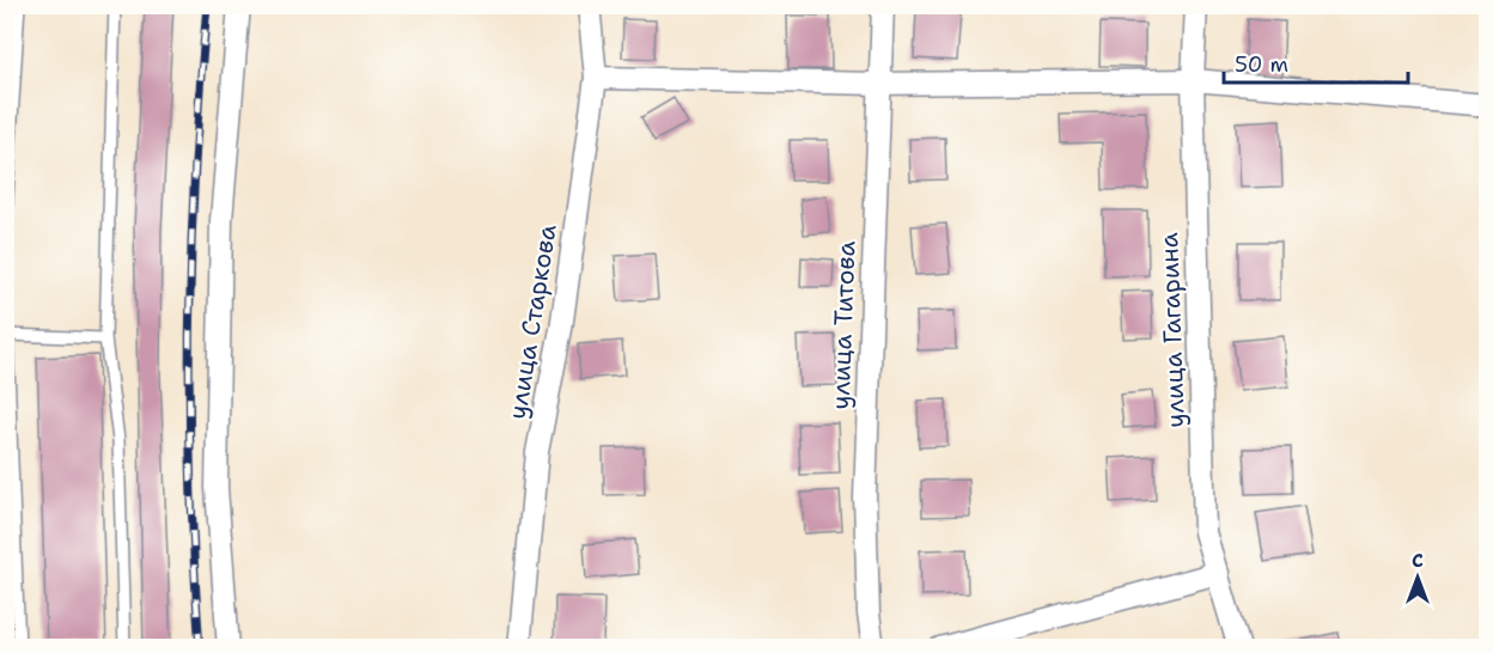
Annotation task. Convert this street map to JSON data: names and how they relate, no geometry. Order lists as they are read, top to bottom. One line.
{"streets":{"street":["улица Старкова","улица Титова","улица Гагарина"]},"scale_bar":"50 m","north":"top"}
